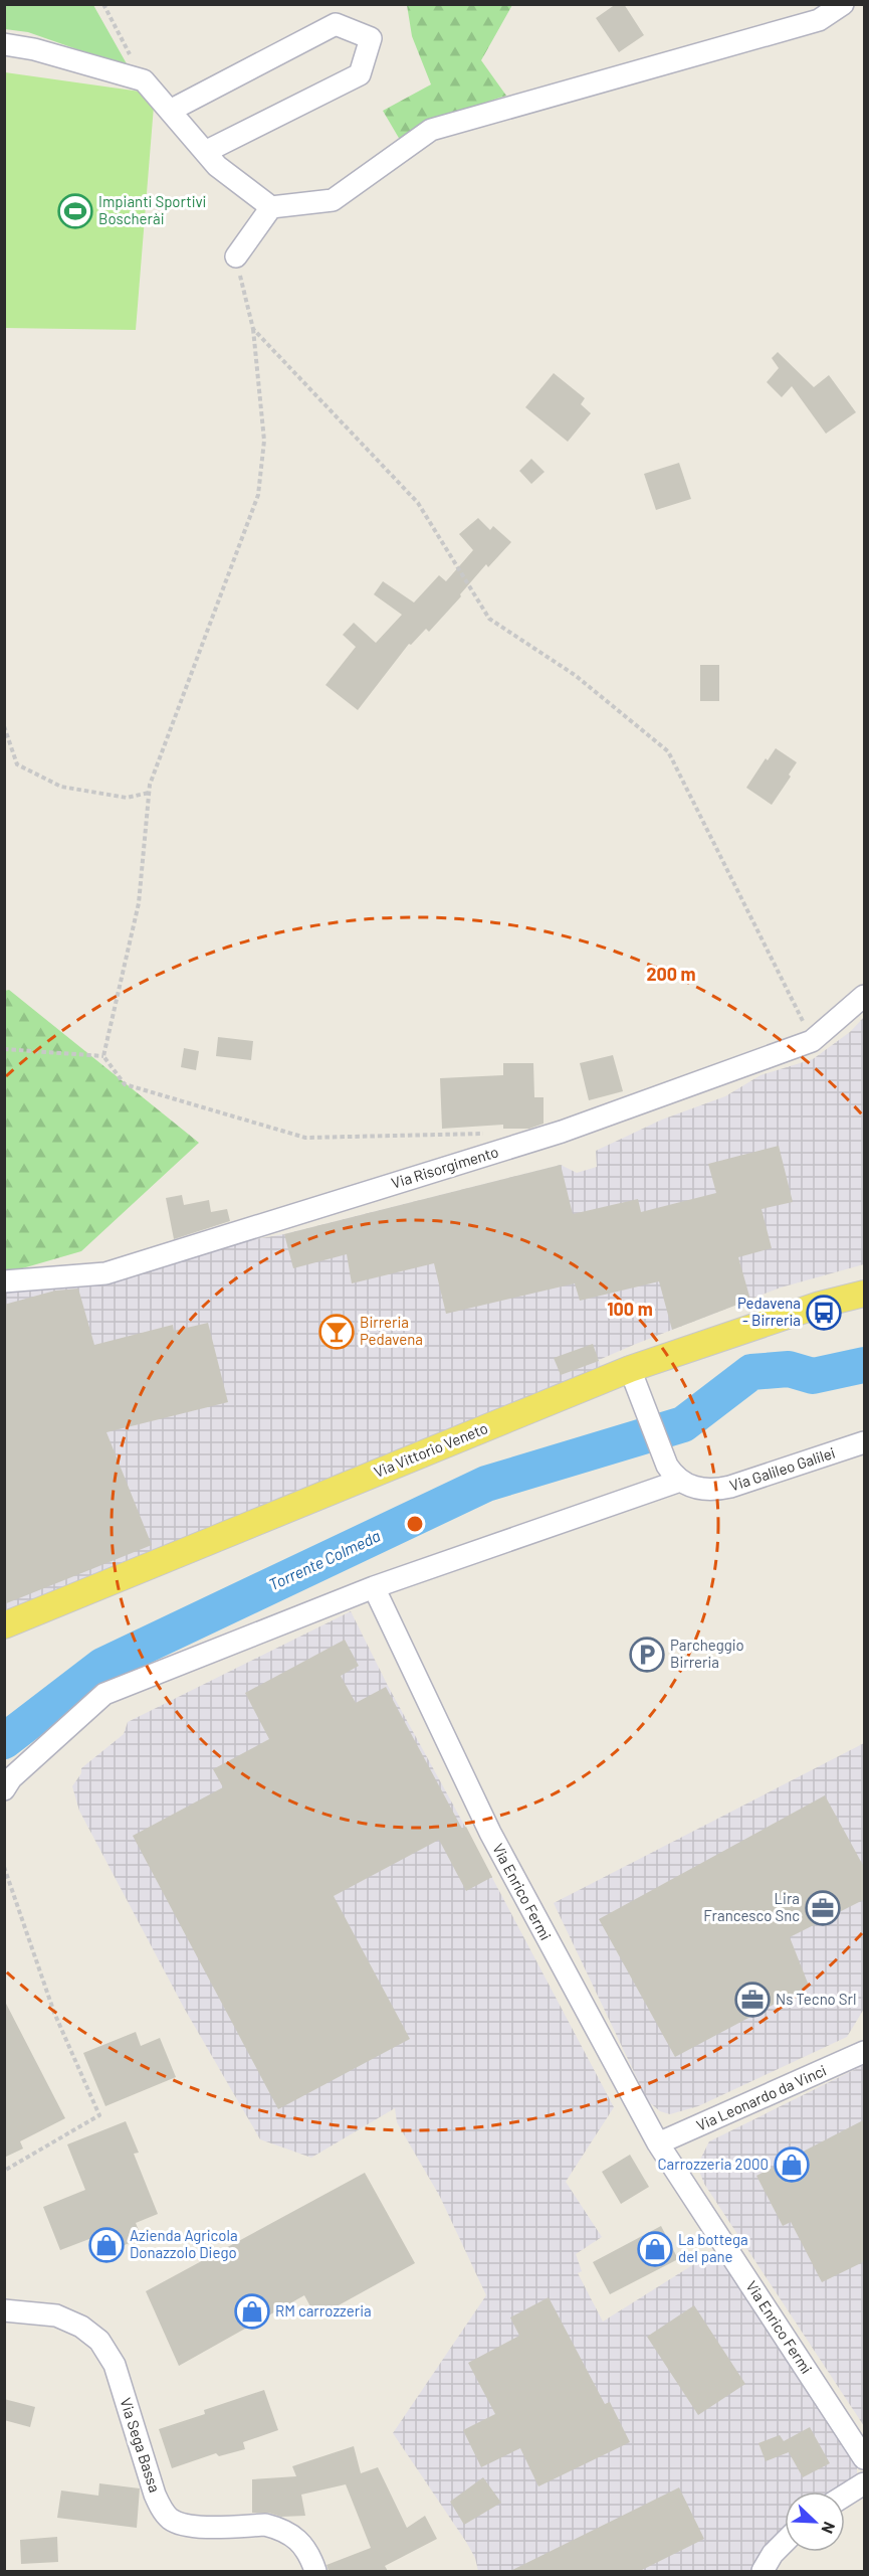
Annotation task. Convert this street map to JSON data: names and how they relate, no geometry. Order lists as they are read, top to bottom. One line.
{"streets":{"main road":["Via Vittorio Veneto"],"street":["Via Risorgimento","Via Galileo Galilei","Via Enrico Fermi","Via Leonardo da Vinci","Via Sega Bassa"]},"crossings":[["Via Enrico Fermi","Via Leonardo da Vinci"]],"water":["Torrente Colmeda"],"places":{"sports":["Impianti Sportivi Boscherài"],"bus stop":["Pedavena - Birreria"],"bar":["Birreria Pedavena"],"parking":["Parcheggio Birreria"],"office":["Lira Francesco Snc","Ns Tecno Srl"],"shop":["Carrozzeria 2000","Azienda Agricola Donazzolo Diego","La bottega del pane","RM carrozzeria"]},"north":"bottom right","rings":["200 m","100 m"]}
